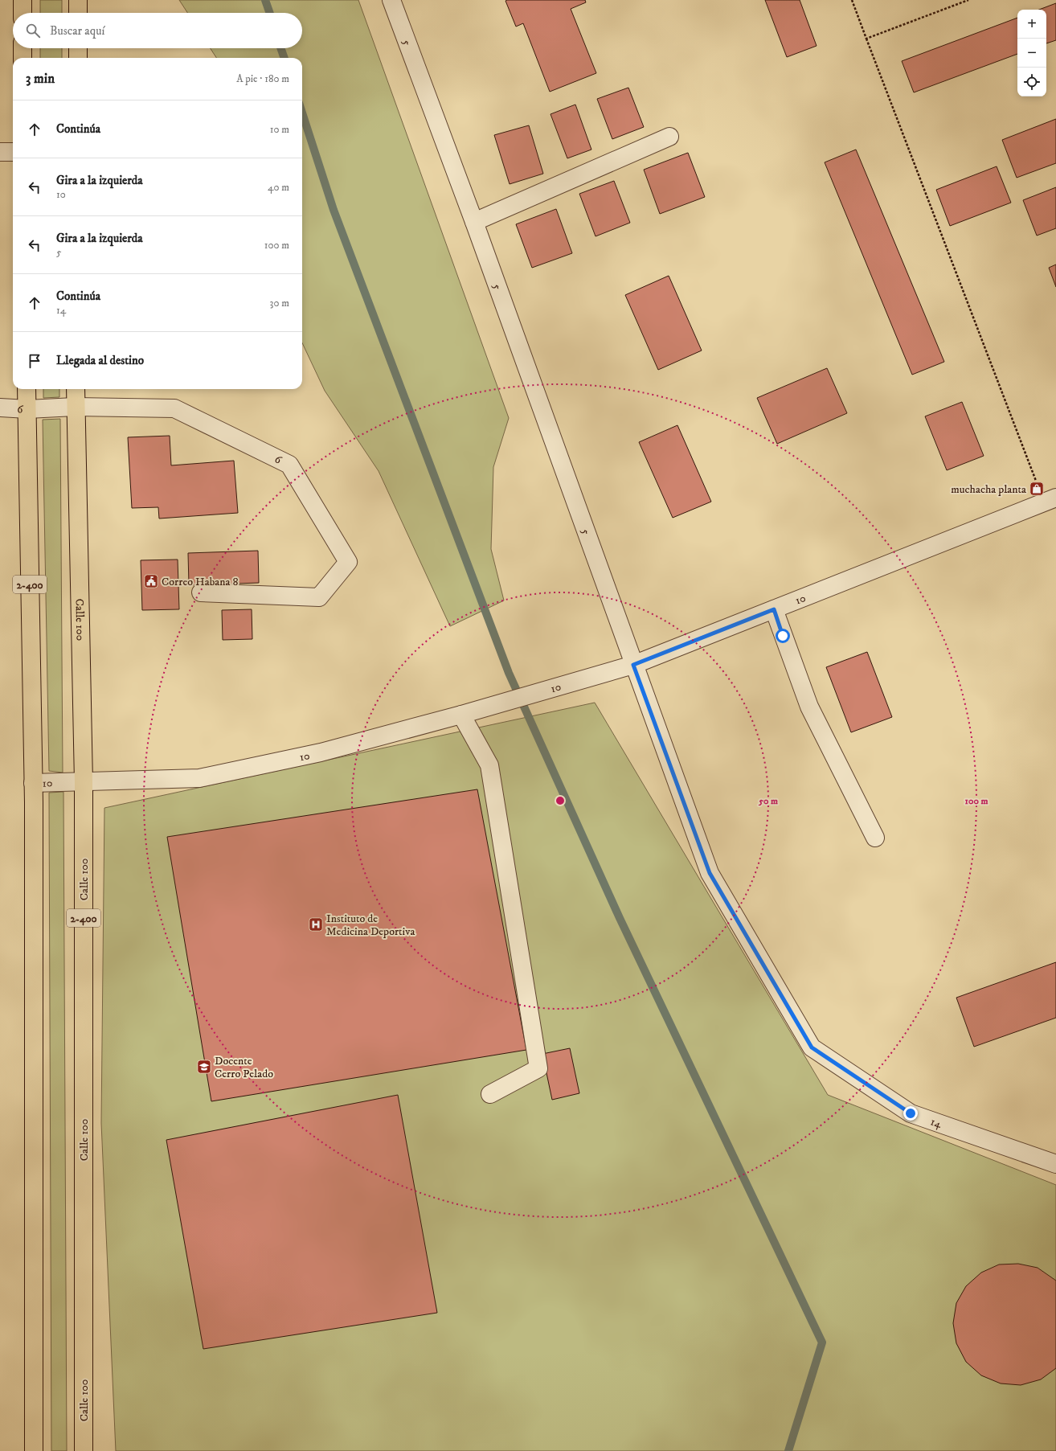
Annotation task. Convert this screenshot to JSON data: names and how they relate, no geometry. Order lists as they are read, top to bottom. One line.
{"streets":{"highway":["2-400","Calle 100"],"street":["5","6","10","14"]},"crossings":[["5","10"],["5","14"],["6","2-400"],["6","Calle 100"],["2-400","10"],["10","Calle 100"]],"places":{"shop":["muchacha planta"],"public building":["Correo Habana 8"],"hospital":["Instituto de Medicina Deportiva"],"school or university":["Docente Cerro Pelado"]},"page":{"map_buttons":["+","−"],"search":"Buscar aquí","heading":["3 min","A pie · 180 m"],"list":[["Continúa","10 m"],["Gira a la izquierda","10","40 m"],["Gira a la izquierda","5","100 m"],["Continúa","14","30 m"],"Llegada al destino"]},"rings":["50 m","100 m"]}
